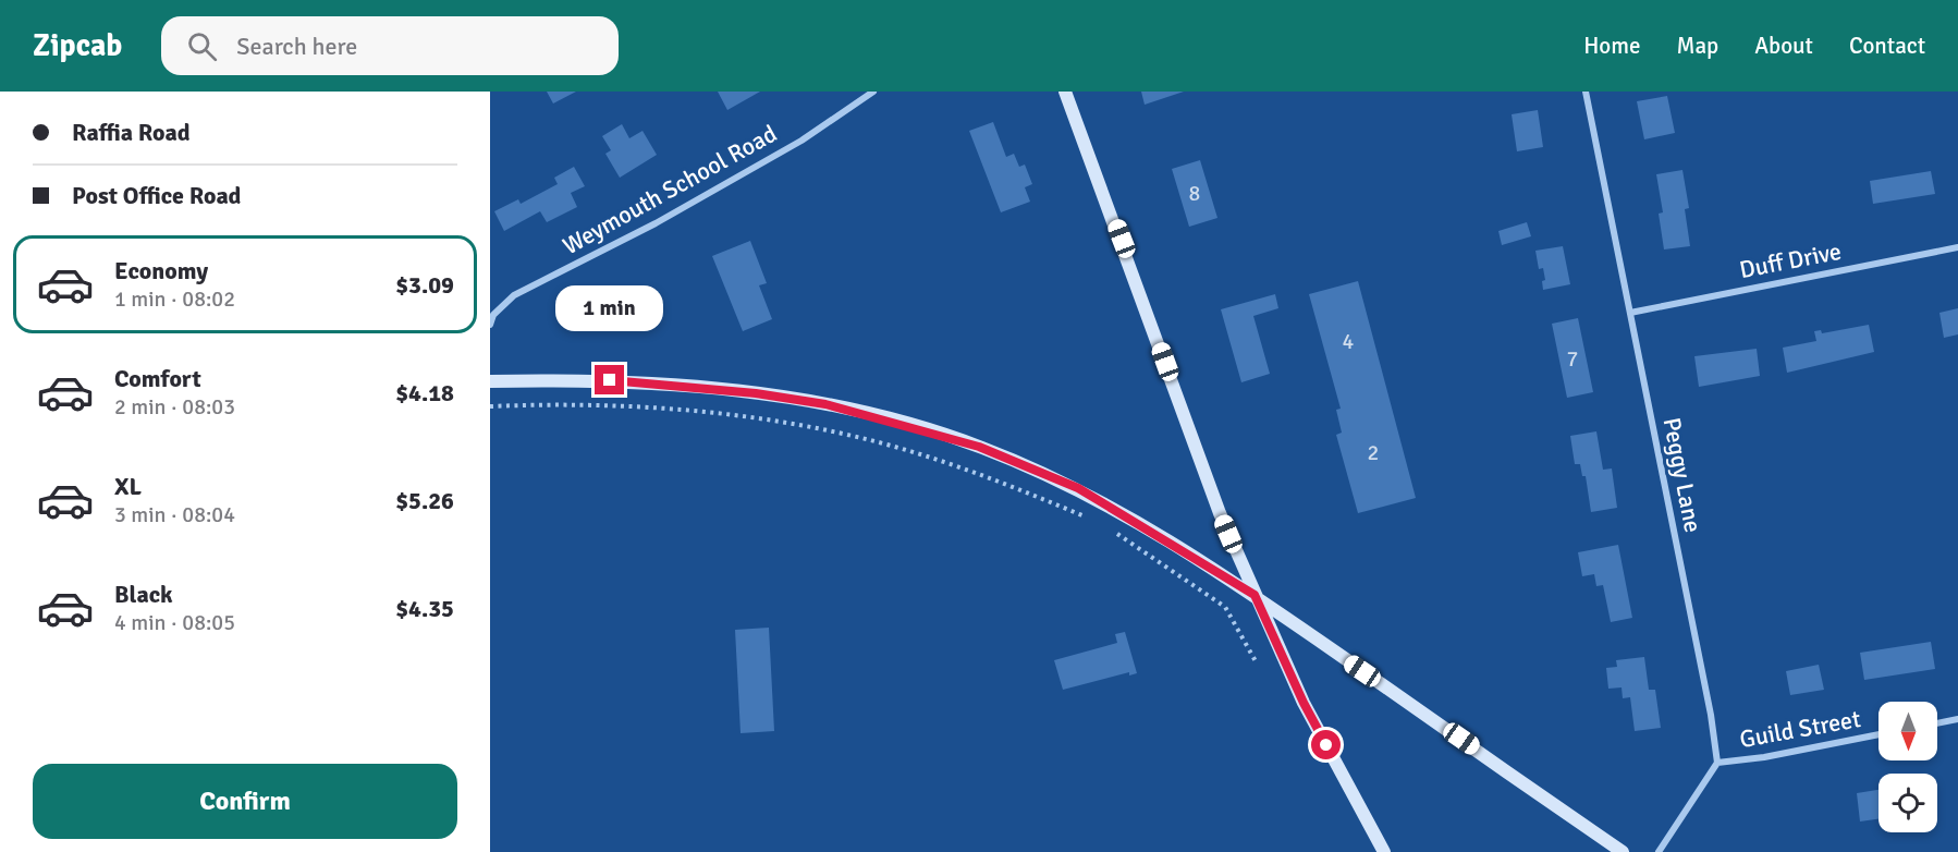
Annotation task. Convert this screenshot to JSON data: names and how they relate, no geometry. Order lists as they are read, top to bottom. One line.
{"streets":{"street":["Weymouth School Road","Duff Drive","Peggy Lane","Guild Street"]},"crossings":[["Duff Drive","Peggy Lane"],["Peggy Lane","Guild Street"]],"house_numbers":["8","4","7","2"],"north":"bottom","page":{"header":"Zipcab","search":"Search here","nav":["Home","Map","About","Contact"],"banner":["Raffia Road","Post Office Road"],"list":[{"name":"Economy","note":"1 min · 08:02","value":"$3.09"},{"name":"Comfort","note":"2 min · 08:03","value":"$4.18"},{"name":"XL","note":"3 min · 08:04","value":"$5.26"},{"name":"Black","note":"4 min · 08:05","value":"$4.35"}],"bubble":"1 min","buttons":"Confirm"}}
